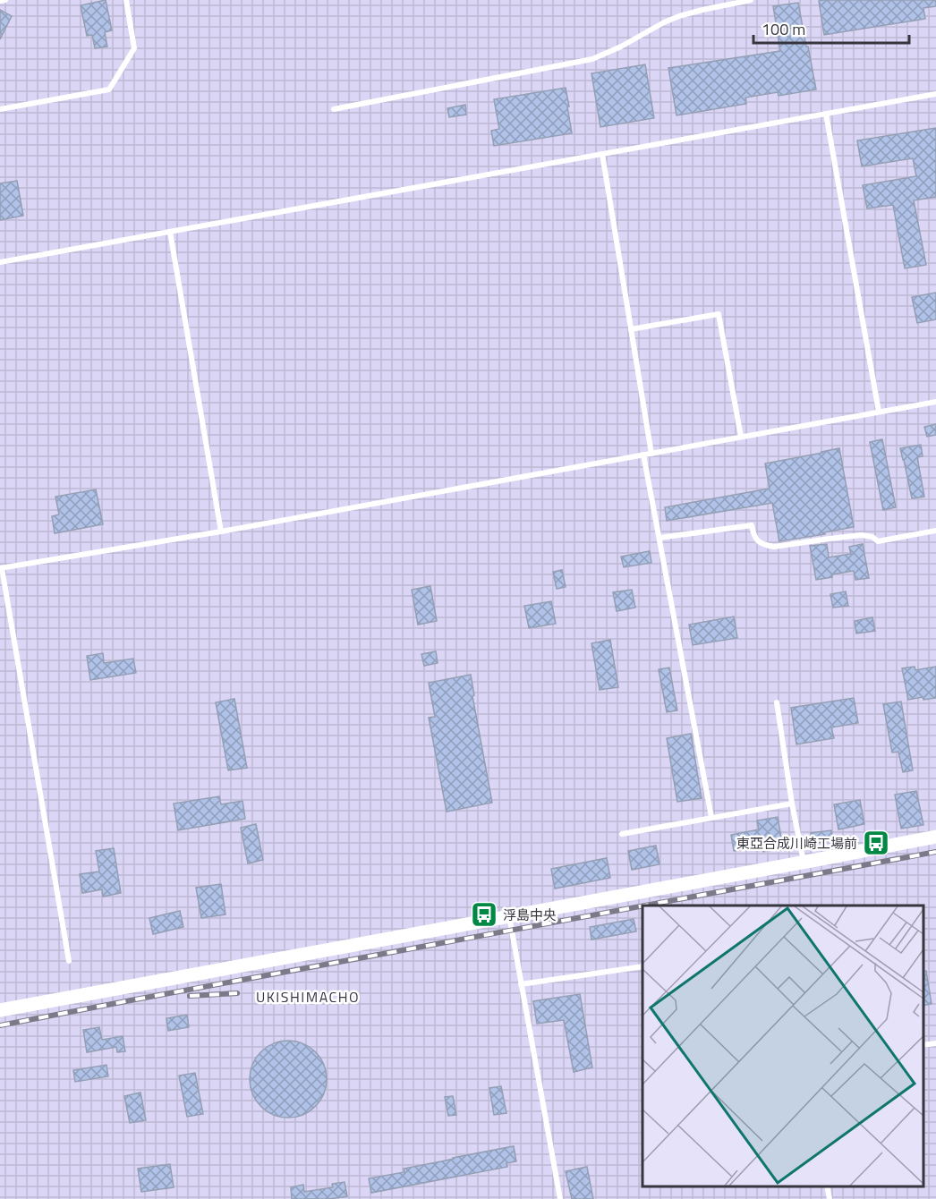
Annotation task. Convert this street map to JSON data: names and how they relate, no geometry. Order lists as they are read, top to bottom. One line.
{"districts":["UKISHIMACHO"],"places":{"bus stop":["東亞合成川崎工場前","浮島中央"]},"scale_bar":"100 m"}
